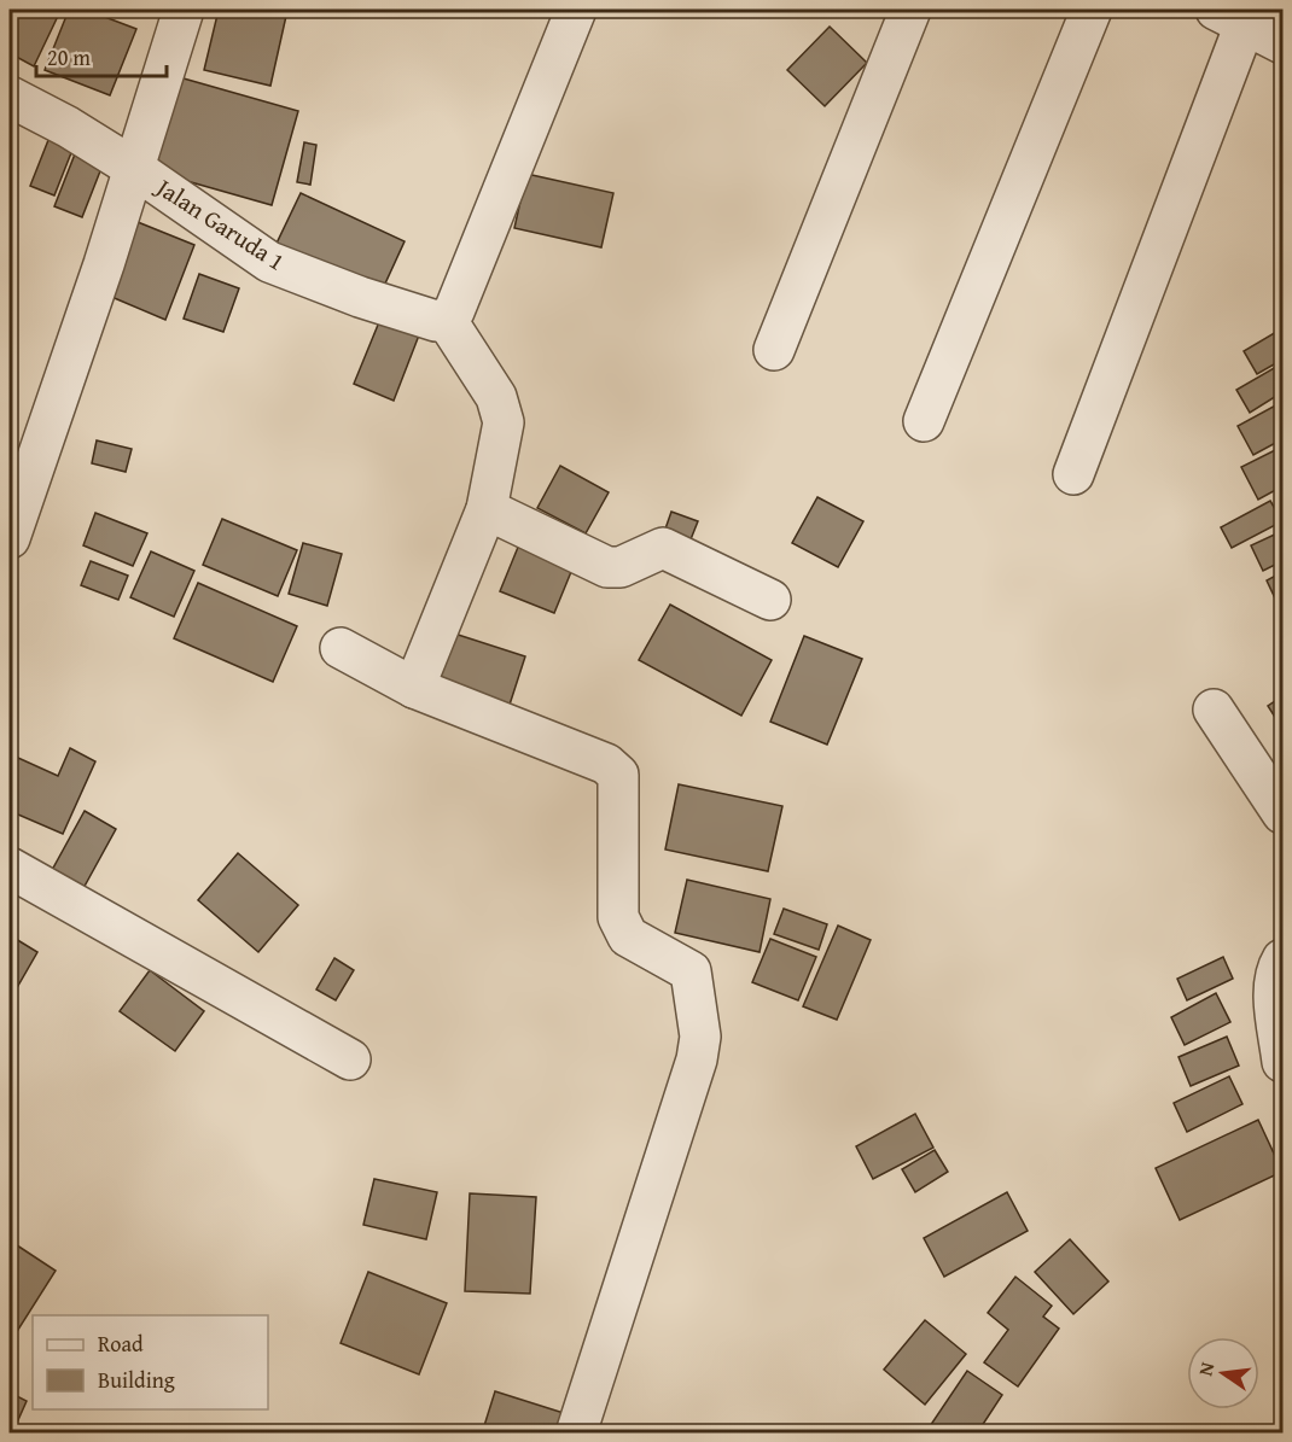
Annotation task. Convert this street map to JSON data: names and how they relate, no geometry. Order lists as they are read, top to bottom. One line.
{"streets":{"street":["Jalan Garuda 1"]},"legend":["Road","Building"],"scale_bar":"20 m","north":"left"}
